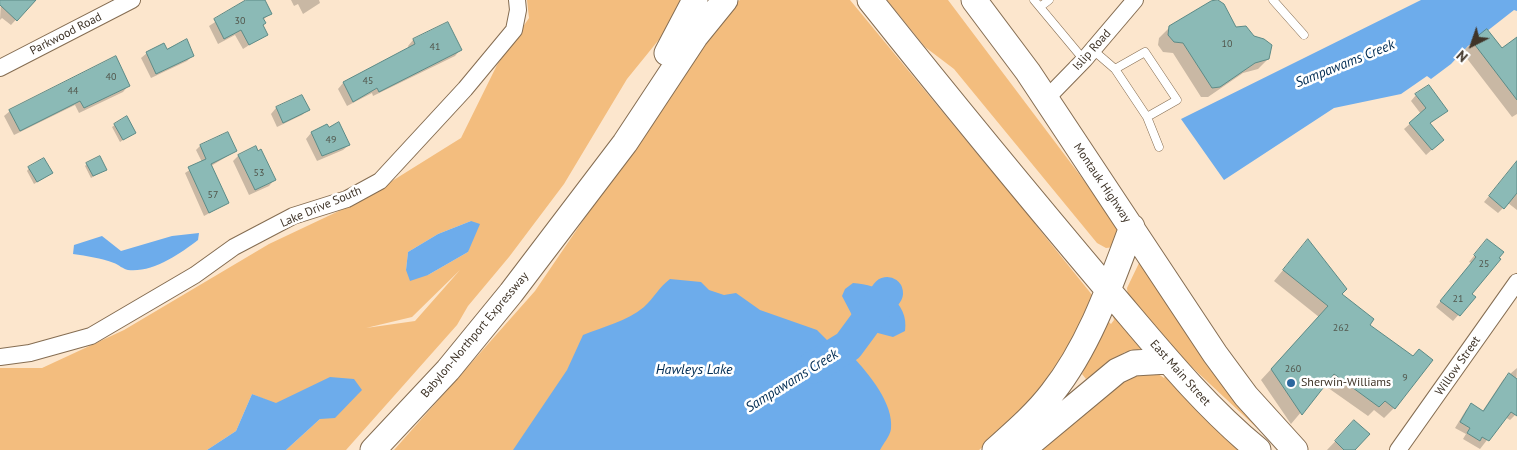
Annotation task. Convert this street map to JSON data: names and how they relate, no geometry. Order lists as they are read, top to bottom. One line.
{"streets":{"main road":["Montauk Highway","Babylon-Northport Expressway","East Main Street"],"street":["Parkwood Road","Islip Road","Lake Drive South","Willow Street"]},"crossings":[["Islip Road","Montauk Highway"]],"water":["Sampawams Creek","Hawleys Lake"],"places":["Sherwin-Williams"],"house_numbers":["30","10","41","40","45","44","49","53","57","25","21","262","260","9"],"north":"bottom left"}
